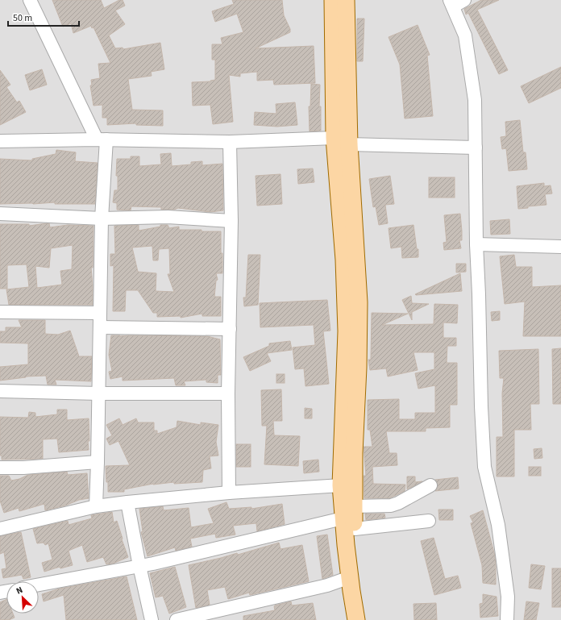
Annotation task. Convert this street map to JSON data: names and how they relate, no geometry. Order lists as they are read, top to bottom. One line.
{"scale_bar":"50 m","north":"top left"}
